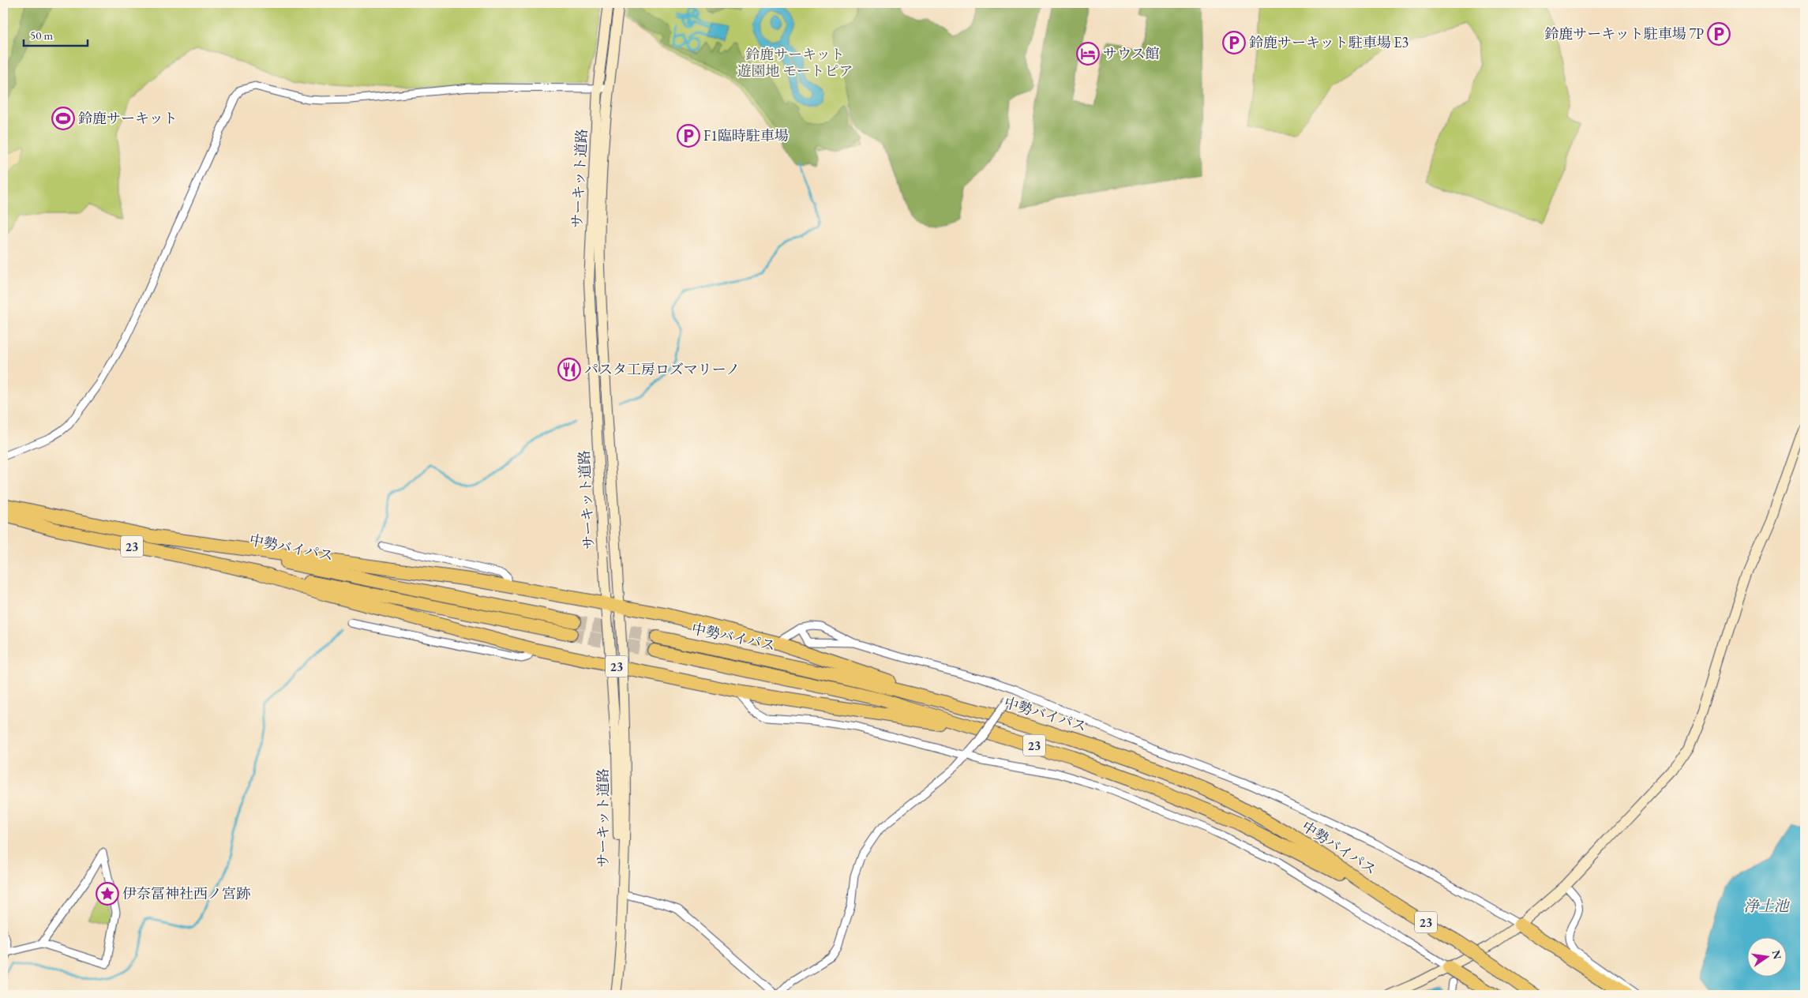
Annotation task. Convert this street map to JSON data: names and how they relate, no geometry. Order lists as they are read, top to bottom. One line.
{"streets":{"highway":["23","中勢バイパス"],"street":["サーキット道路"]},"crossings":[["サーキット道路","23"],["23","中勢バイパス"]],"water":["浄土池"],"parks":["鈴鹿サーキット 遊園地 モートピア"],"places":{"parking":["鈴鹿サーキット駐車場 7P","鈴鹿サーキット駐車場 E3","F1臨時駐車場"],"hotel":["サウス館"],"sports":["鈴鹿サーキット"],"restaurant":["パスタ工房ロズマリーノ"],"place":["伊奈冨神社西ノ宮跡"]},"scale_bar":"50 m","north":"right"}
